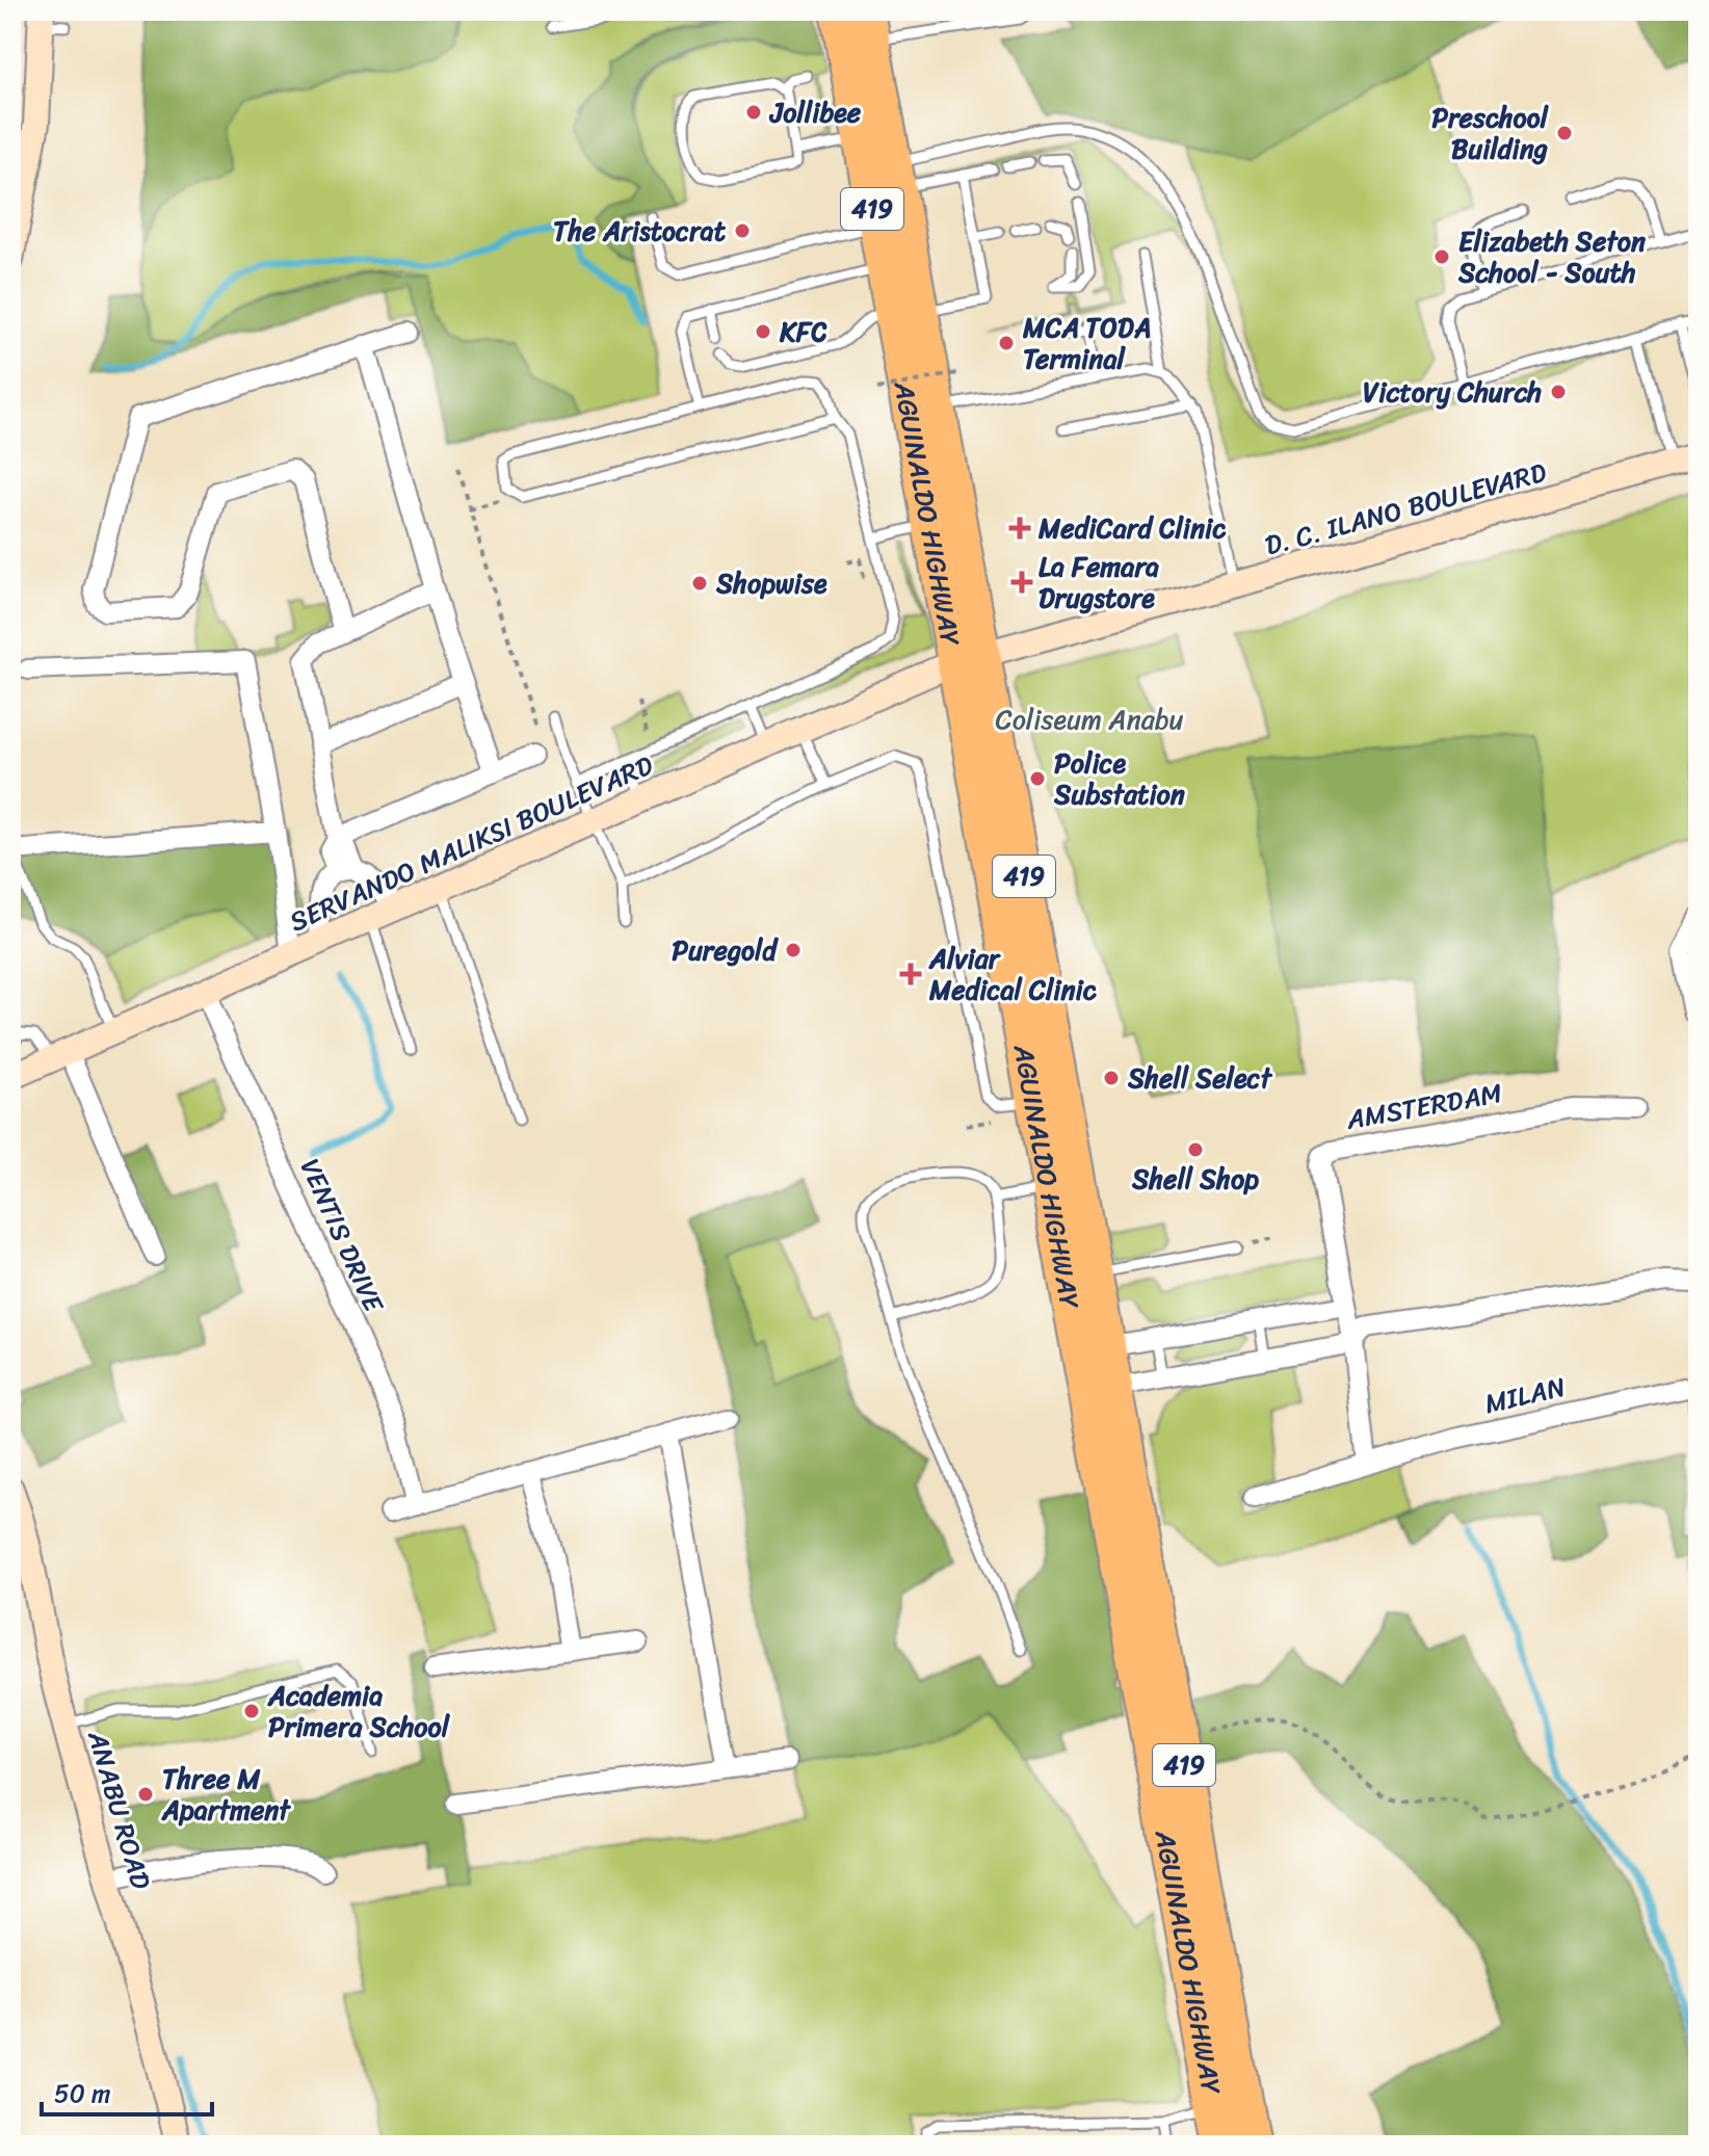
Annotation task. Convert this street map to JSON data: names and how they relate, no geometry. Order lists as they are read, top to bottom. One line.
{"streets":{"highway":["419","AGUINALDO HIGHWAY"],"street":["D. C. ILANO BOULEVARD","SERVANDO MALIKSI BOULEVARD","AMSTERDAM","VENTIS DRIVE","MILAN","ANABU ROAD"]},"crossings":[["D. C. ILANO BOULEVARD","AGUINALDO HIGHWAY"],["D. C. ILANO BOULEVARD","SERVANDO MALIKSI BOULEVARD"],["AGUINALDO HIGHWAY","SERVANDO MALIKSI BOULEVARD"],["SERVANDO MALIKSI BOULEVARD","VENTIS DRIVE"]],"parks":["Coliseum Anabu"],"places":{"other":["Jollibee","Preschool Building","The Aristocrat","Elizabeth Seton School - South","KFC","MCA TODA Terminal","Victory Church","Shopwise","Police Substation","Puregold","Shell Select","Shell Shop","Academia Primera School","Three M Apartment"],"health":["MediCard Clinic","La Femara Drugstore","Alviar Medical Clinic"]},"scale_bar":"50 m"}
